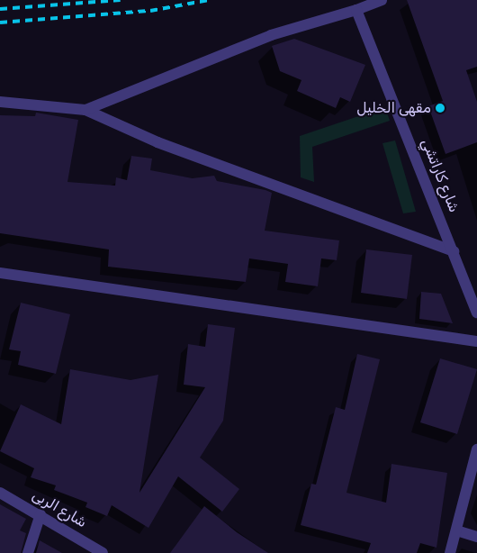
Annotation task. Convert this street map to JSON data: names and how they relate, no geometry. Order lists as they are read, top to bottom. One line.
{"streets":{"street":["شارع كاراتشي","شارع الربى"]},"places":["مقهى الخليل"]}
